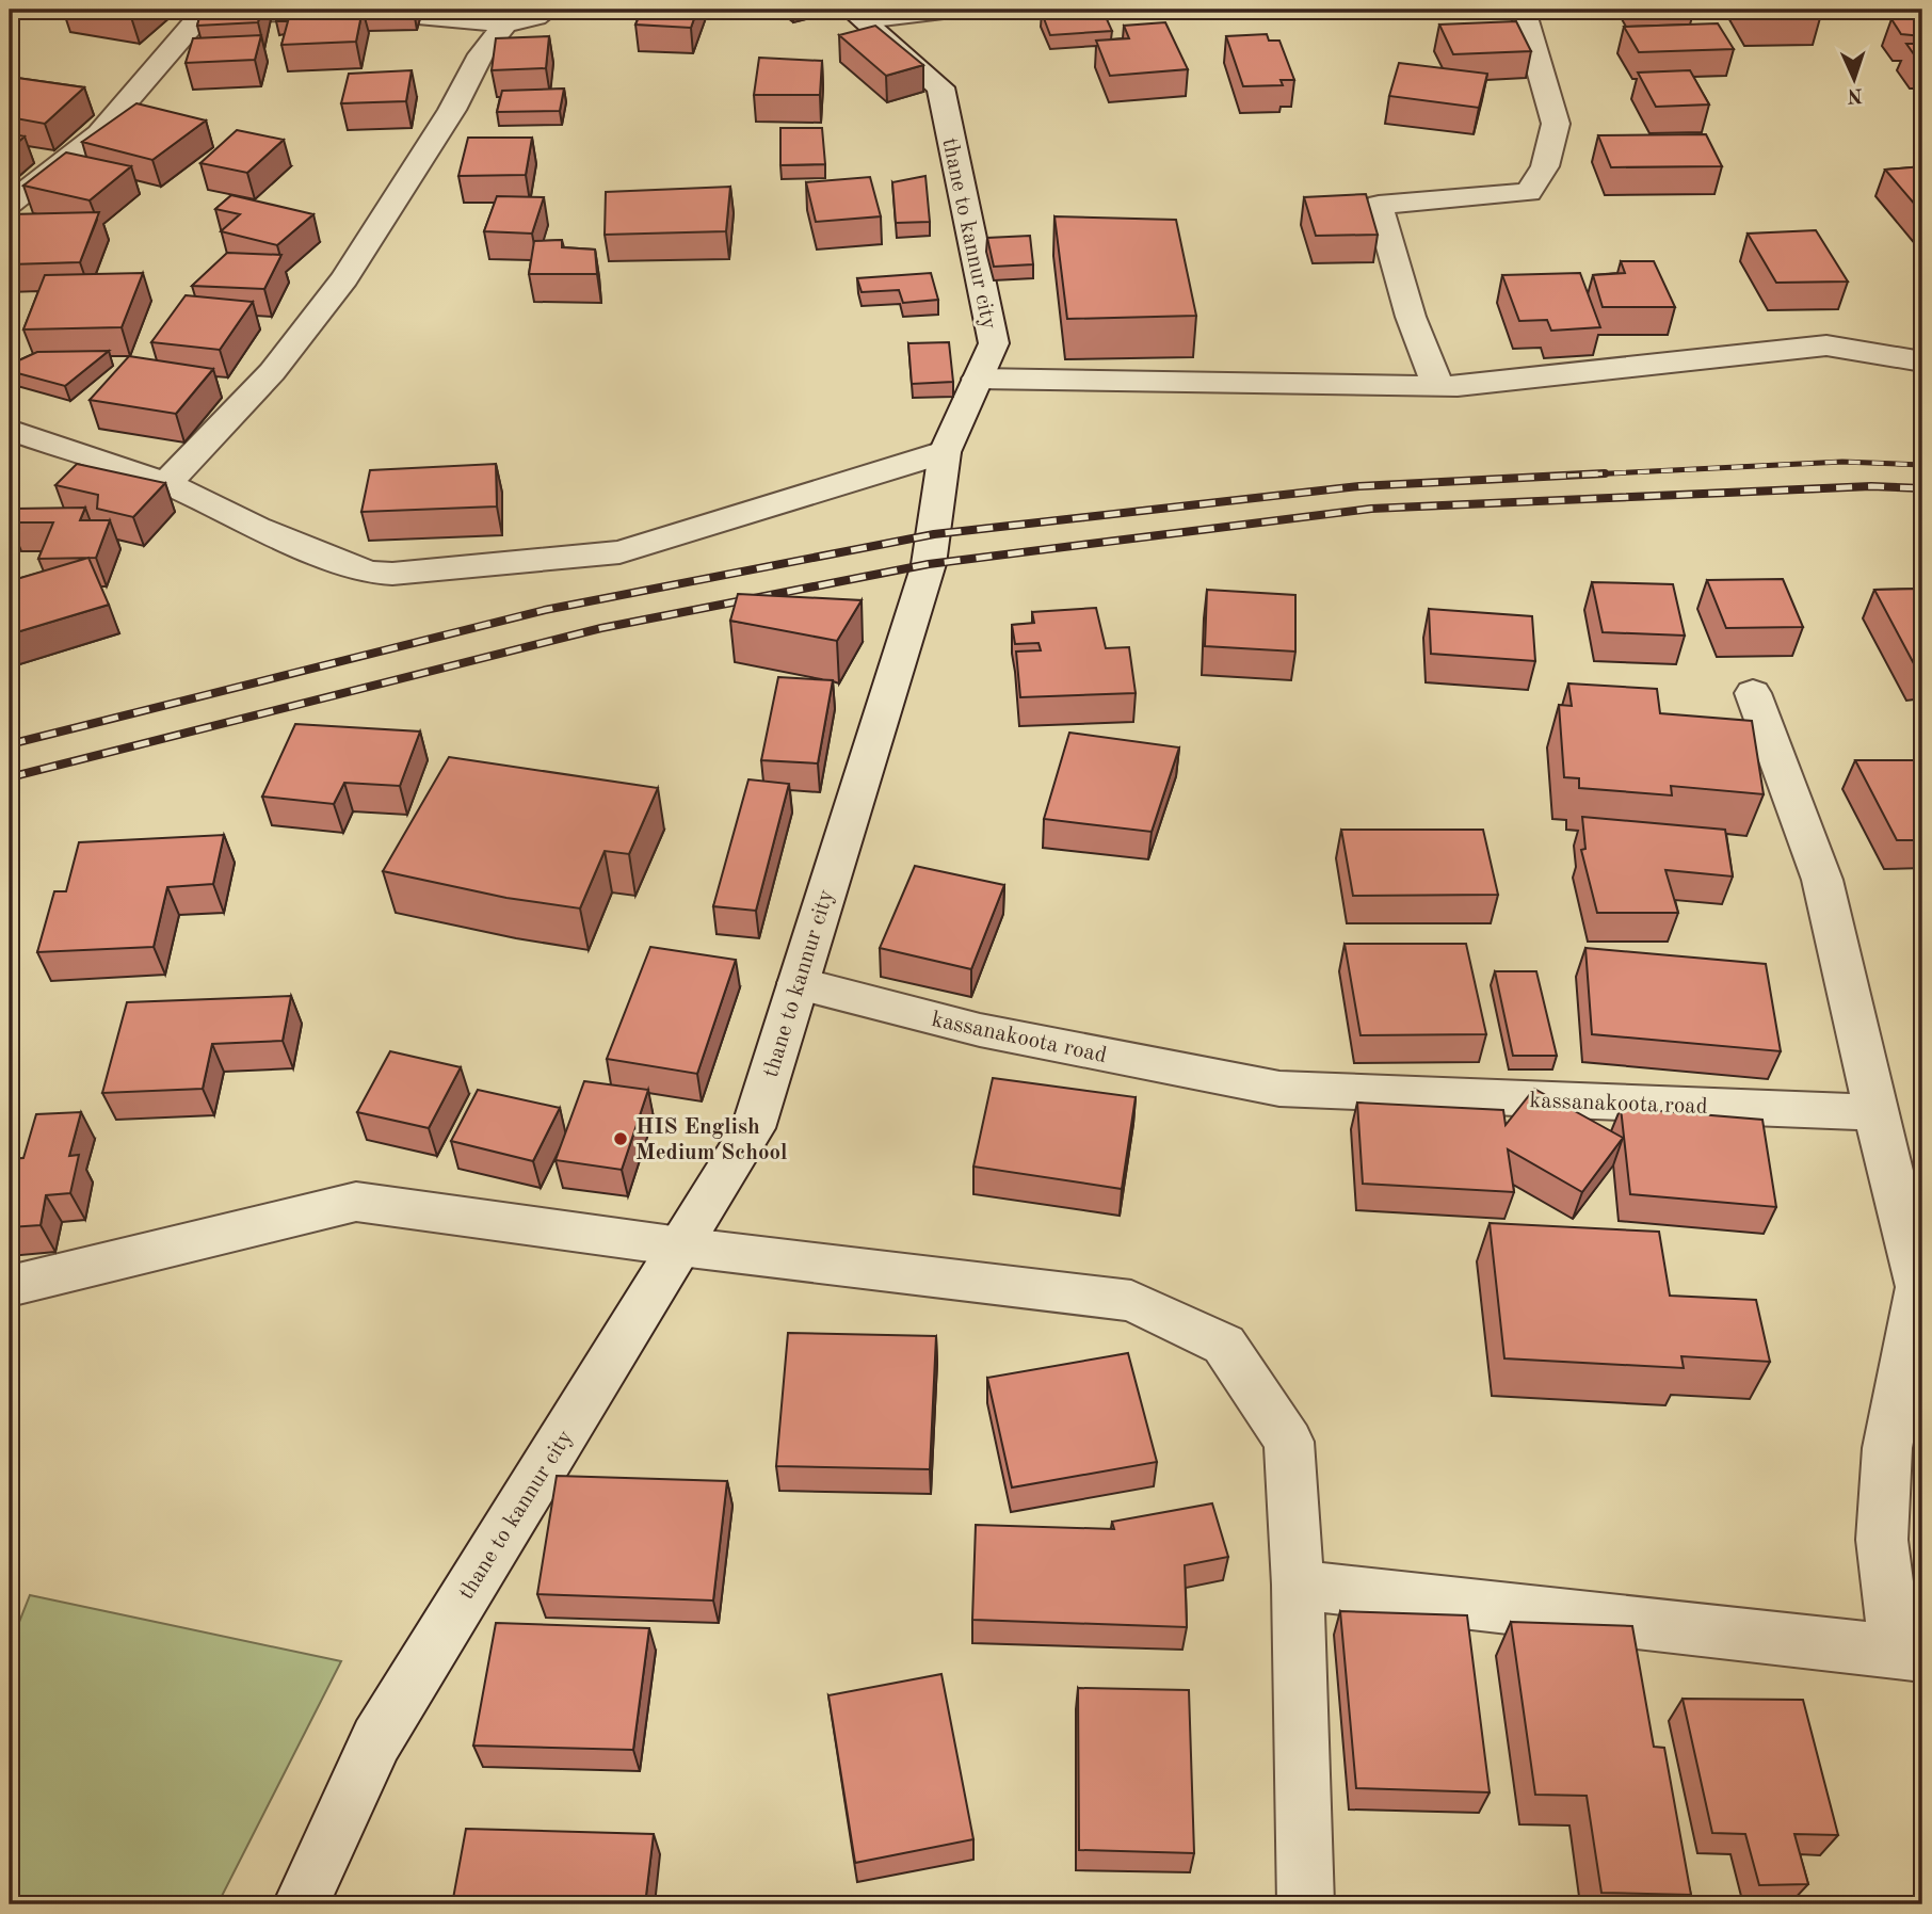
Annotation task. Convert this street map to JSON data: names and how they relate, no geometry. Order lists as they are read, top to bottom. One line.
{"streets":{"street":["thane to kannur city","kassanakoota road"]},"crossings":[["thane to kannur city","kassanakoota road"]],"places":["HIS English Medium School"],"north":"bottom"}
